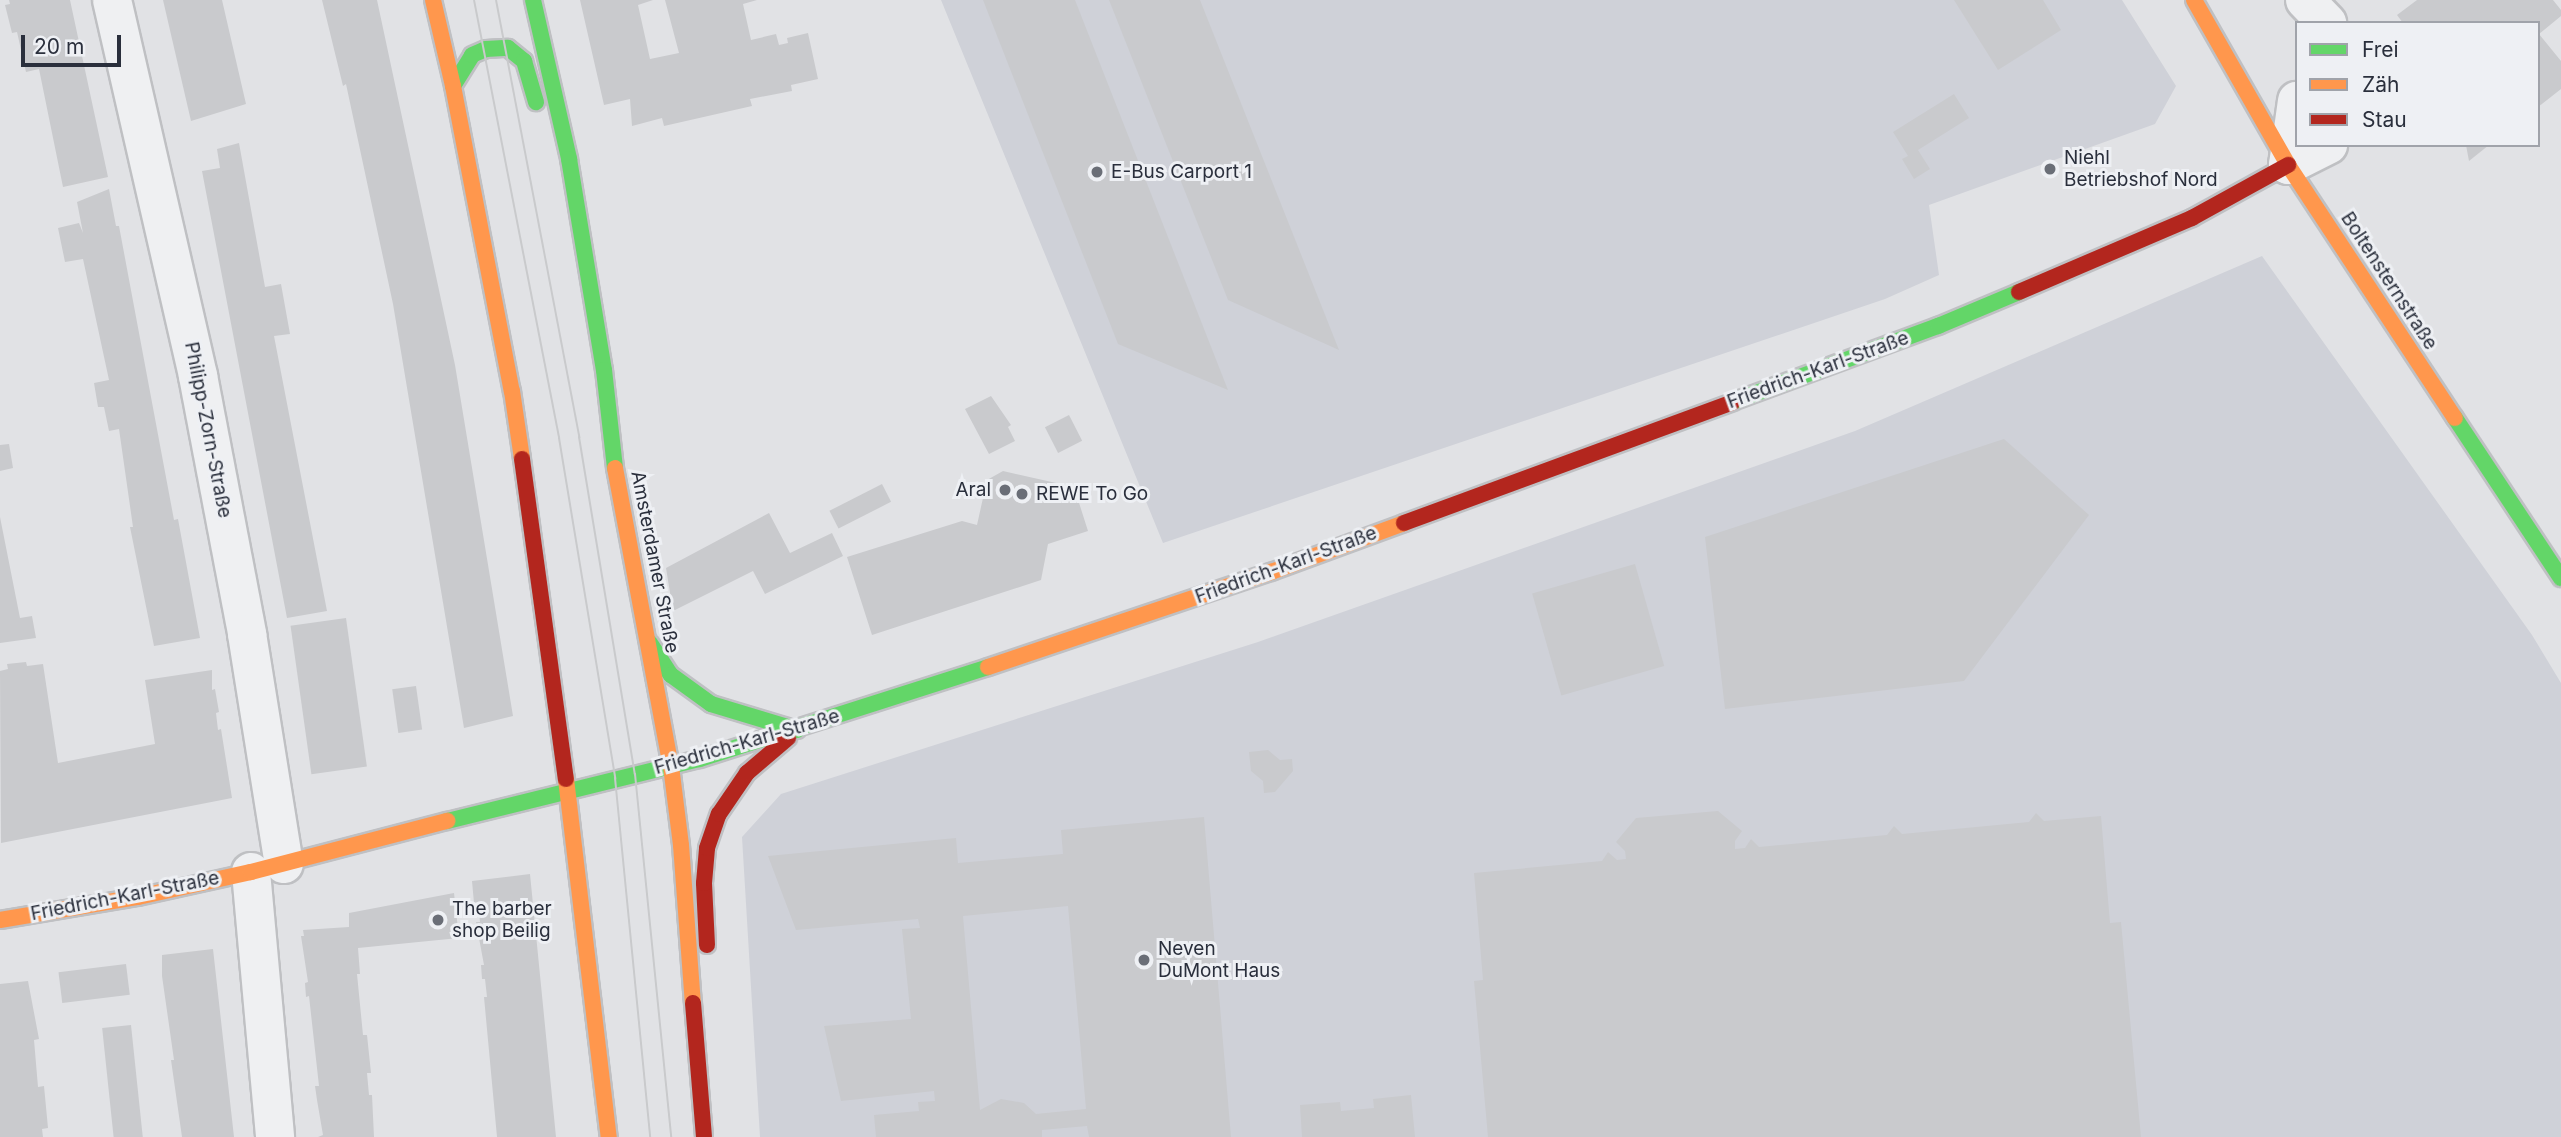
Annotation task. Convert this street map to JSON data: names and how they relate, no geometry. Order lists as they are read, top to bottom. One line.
{"streets":{"main road":["Boltensternstraße","Friedrich-Karl-Straße","Amsterdamer Straße"],"street":["Philipp-Zorn-Straße"]},"crossings":[["Boltensternstraße","Friedrich-Karl-Straße"],["Friedrich-Karl-Straße","Philipp-Zorn-Straße"],["Friedrich-Karl-Straße","Amsterdamer Straße"]],"places":["Niehl Betriebshof Nord","E-Bus Carport 1","Aral","REWE To Go","The barber shop Beilig","Neven DuMont Haus"],"legend":["Frei","Zäh","Stau"],"scale_bar":"20 m"}
